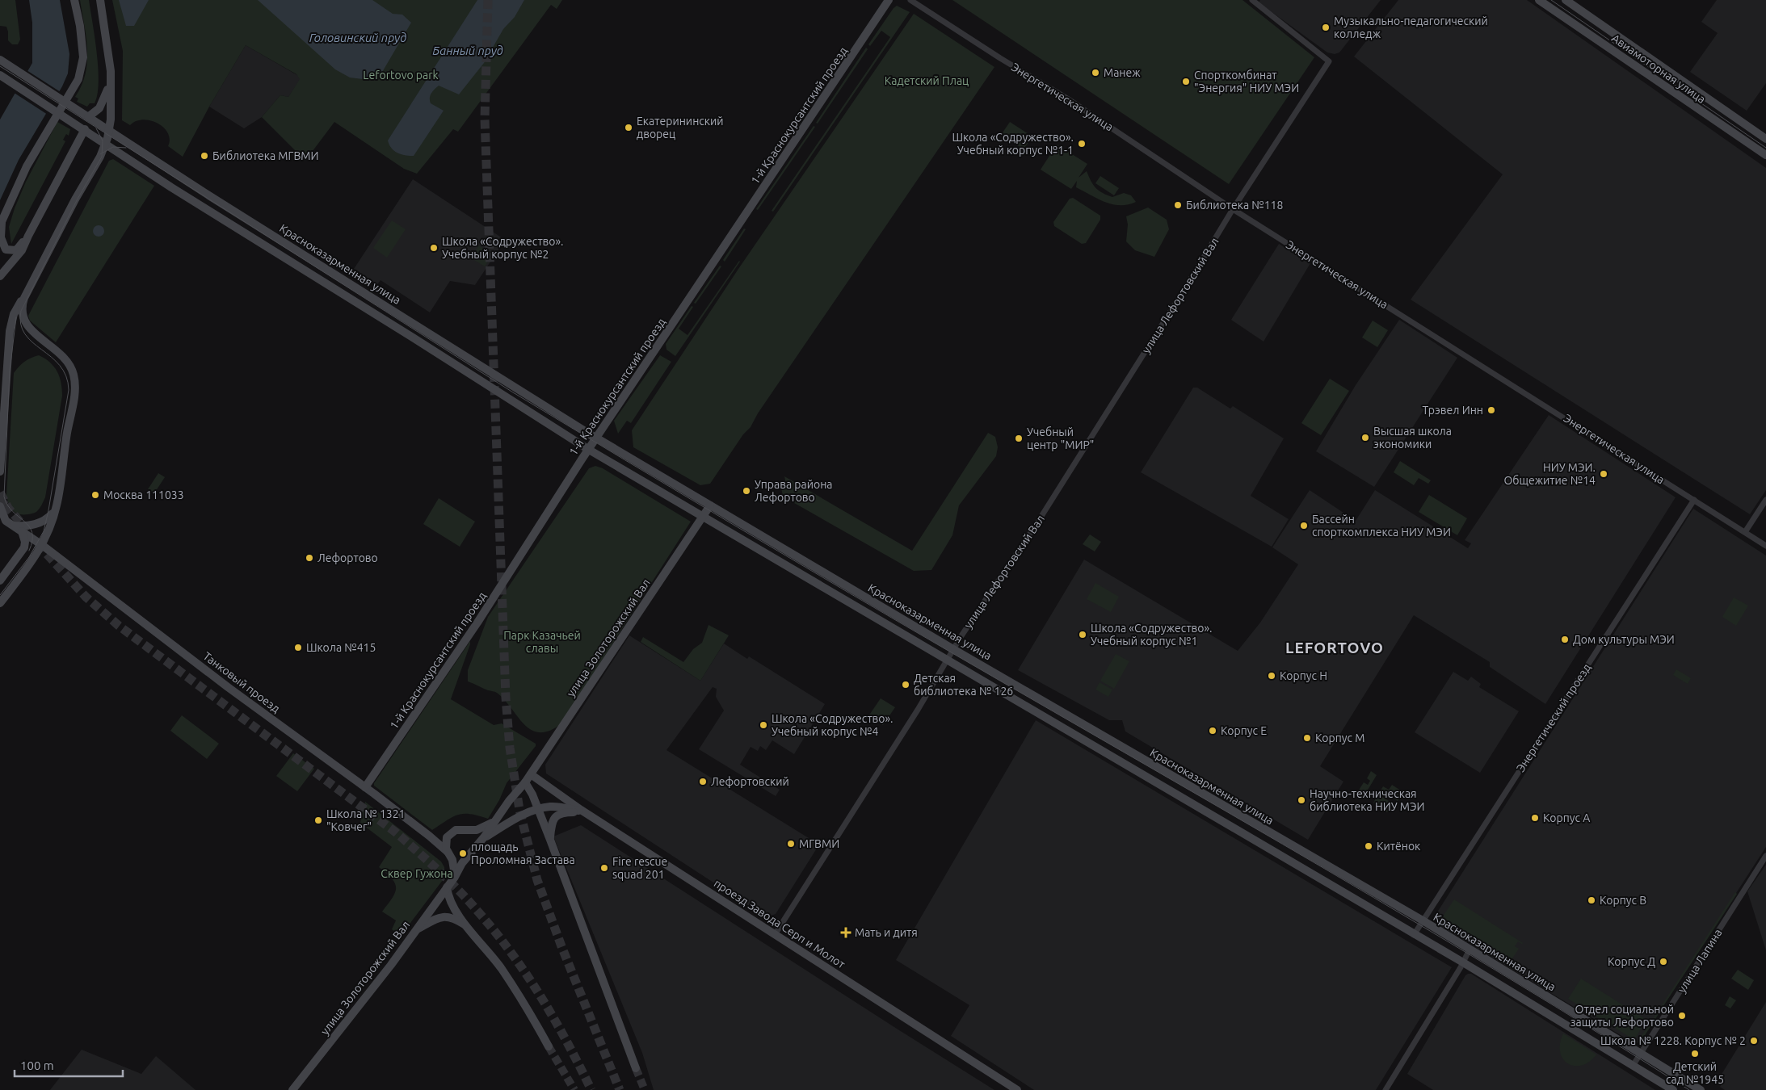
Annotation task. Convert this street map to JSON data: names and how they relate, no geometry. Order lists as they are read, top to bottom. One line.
{"streets":{"main road":["Авиамоторная улица","1-й Краснокурсантский проезд","Красноказарменная улица","улица Золоторожский Вал","Танковый проезд","проезд Завода Серп и Молот"],"street":["Энергетическая улица","улица Лефортовский Вал","Энергетический проезд","улица Лапина"]},"crossings":[["Энергетическая улица","улица Лефортовский Вал"],["Энергетическая улица","Энергетический проезд"],["1-й Краснокурсантский проезд","Красноказарменная улица"],["1-й Краснокурсантский проезд","Танковый проезд"],["Красноказарменная улица","улица Лефортовский Вал"],["Красноказарменная улица","улица Золоторожский Вал"],["Красноказарменная улица","Энергетический проезд"],["Красноказарменная улица","улица Лапина"],["улица Лефортовский Вал","проезд Завода Серп и Молот"],["улица Золоторожский Вал","Танковый проезд"],["улица Золоторожский Вал","проезд Завода Серп и Молот"]],"districts":["LEFORTOVO"],"water":["Головинский пруд","Банный пруд"],"parks":["Lefortovo park","Кадетский Плац","Парк Казачьей славы","Сквер Гужона"],"places":{"other":["Музыкально-педагогический колледж","Манеж","Спорткомбинат \"Энергия\" НИУ МЭИ","Екатерининский дворец","Школа «Содружество». Учебный корпус №1-1","Библиотека МГВМИ","Библиотека №118","Школа «Содружество». Учебный корпус №2","Трэвел Инн","Высшая школа экономики","Учебный центр \"МИР\"","НИУ МЭИ. Общежитие №14","Управа района Лефортово","Москва 111033","Бассейн спорткомплекса НИУ МЭИ","Лефортово","Школа «Содружество». Учебный корпус №1","Дом культуры МЭИ","Школа №415","Корпус Н","Детская библиотека № 126","Школа «Содружество». Учебный корпус №4","Корпус Е","Корпус М","Лефортовский","Научно-техническая библиотека НИУ МЭИ","Корпус А","Школа № 1321 \"Ковчег\"","МГВМИ","Китёнок","площадь Проломная Застава","Fire rescue squad 201","Корпус В","Корпус Д","Отдел социальной защиты Лефортово","Школа № 1228. Корпус № 2","Детский сад №1945"],"health":["Мать и дитя"]},"scale_bar":"100 m"}
